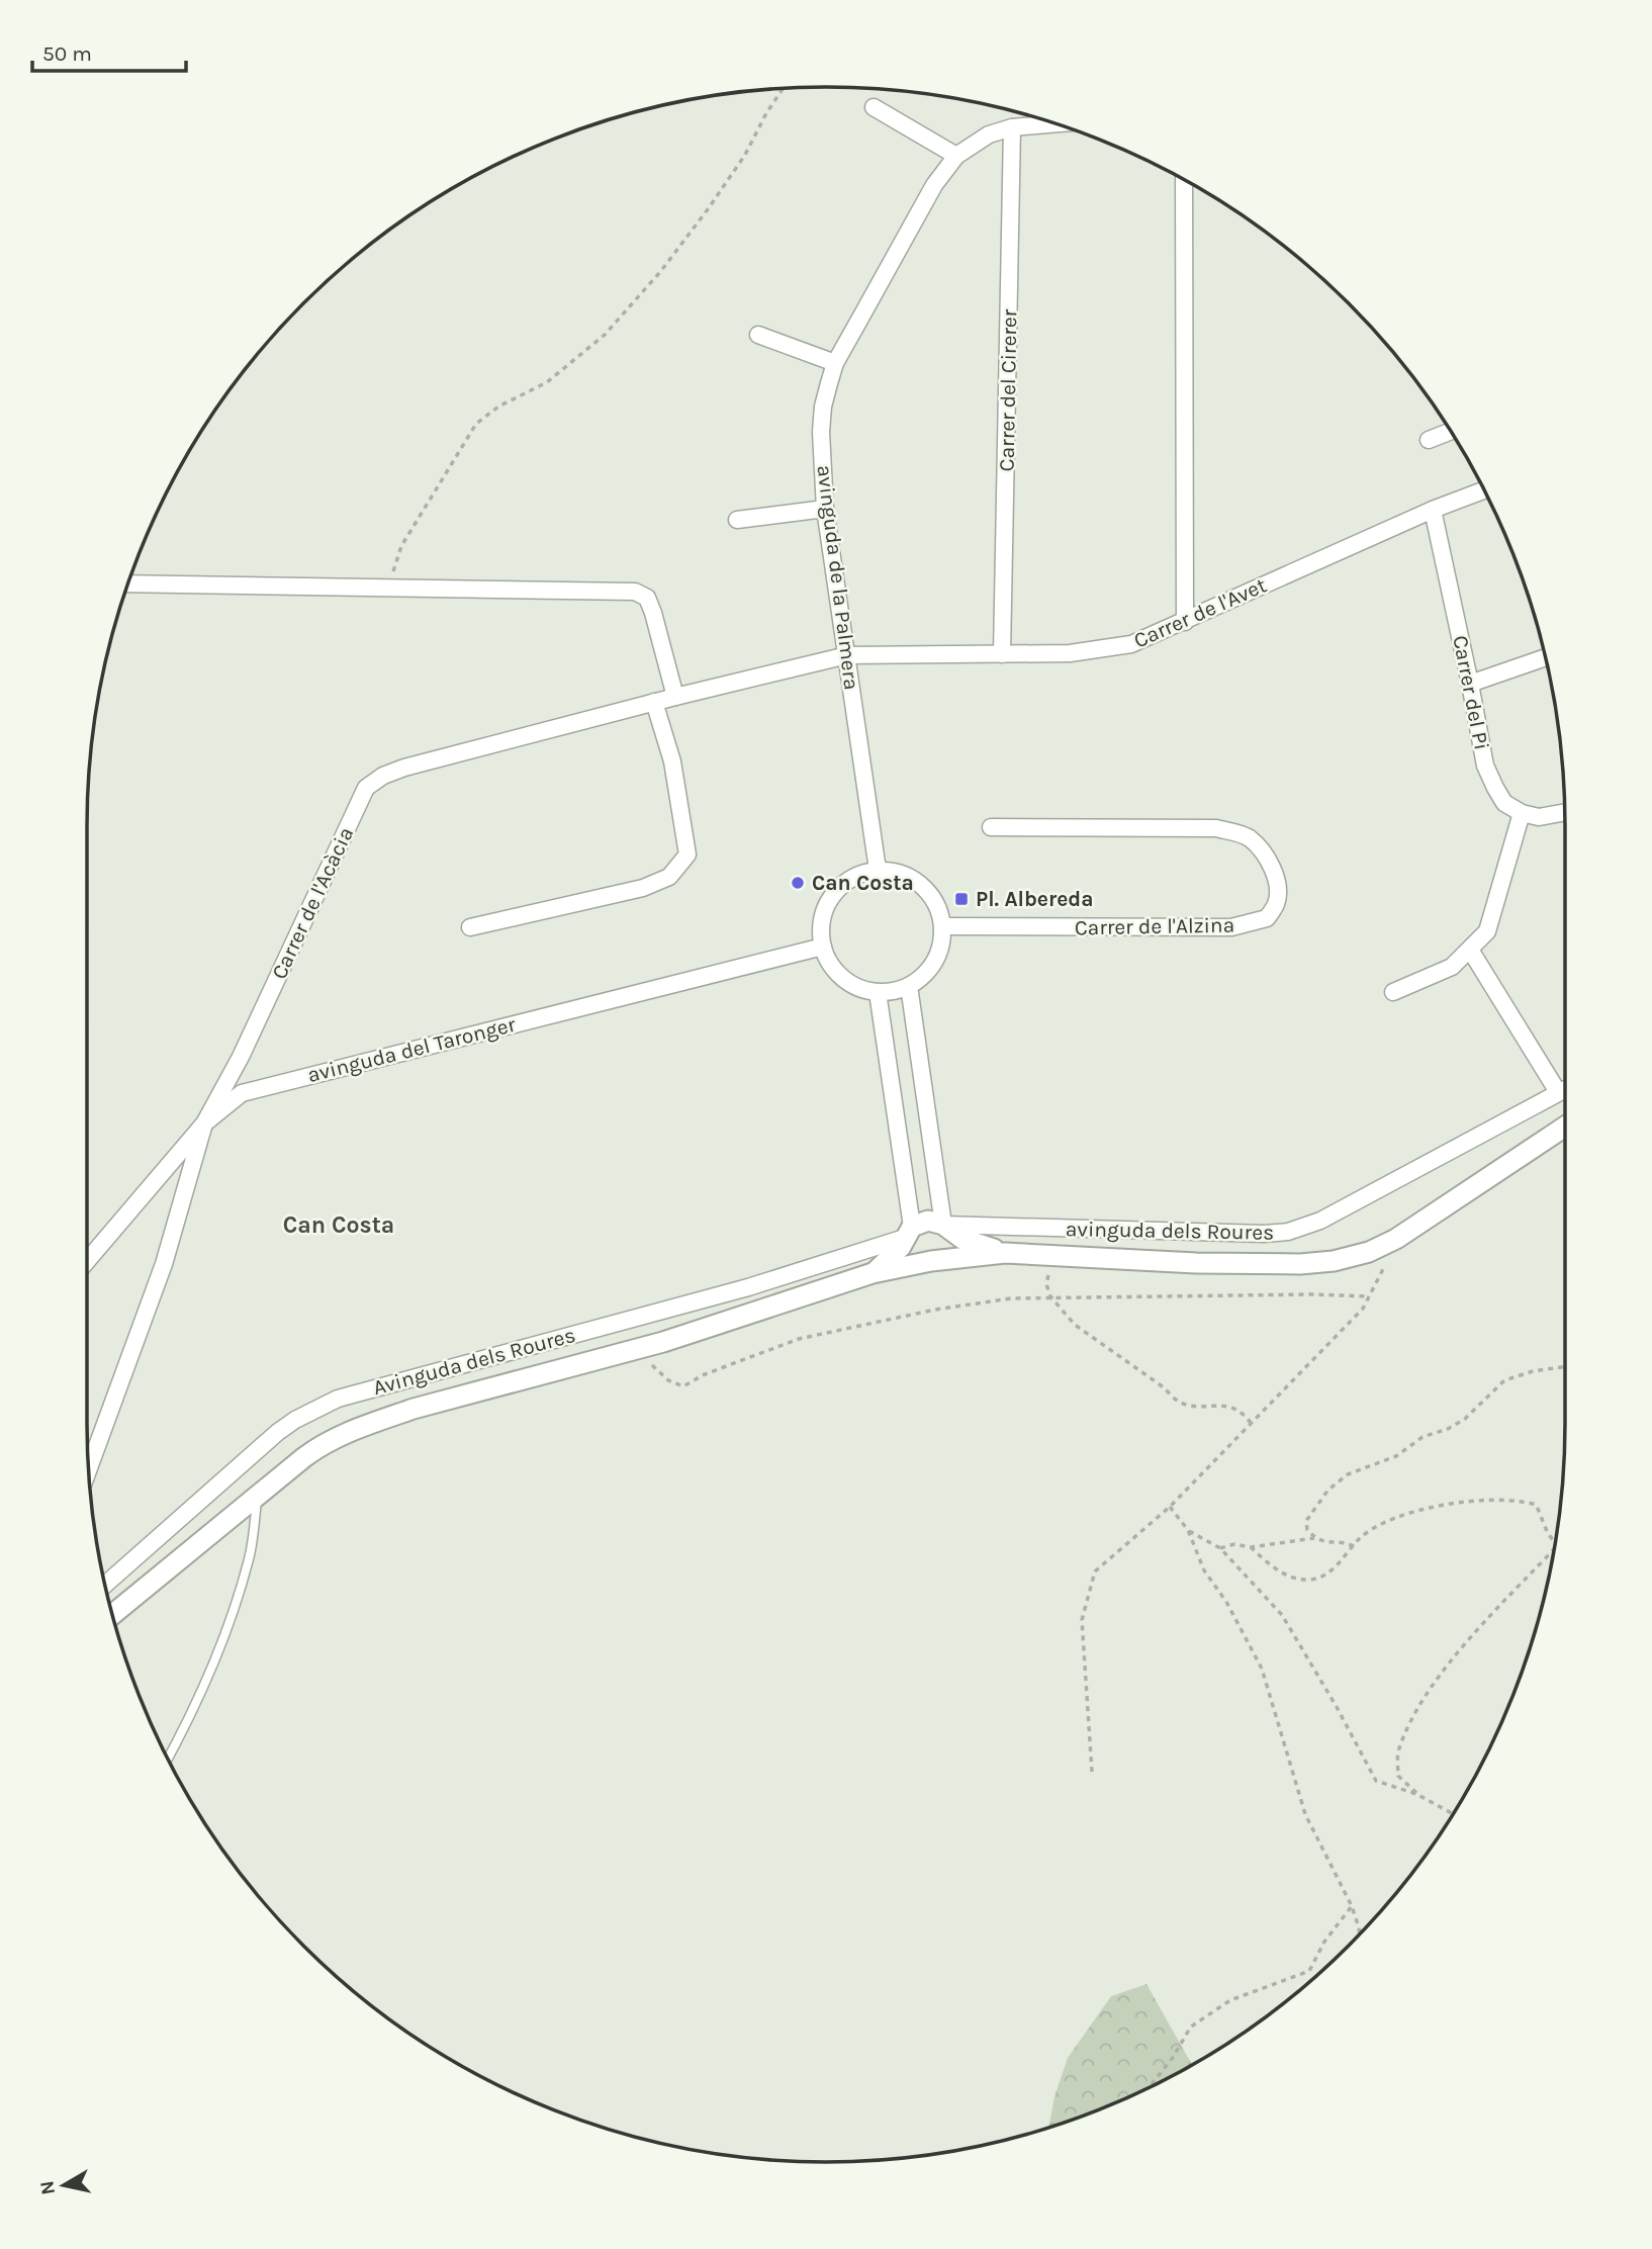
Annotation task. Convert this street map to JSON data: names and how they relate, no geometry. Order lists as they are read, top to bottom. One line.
{"streets":{"street":["Carrer del Cirerer","avinguda de la Palmera","Carrer de l'Avet","Carrer del Pi","Carrer de l'Acàcia","Carrer de l'Alzina","avinguda del Taronger","avinguda dels Roures","Avinguda dels Roures"]},"crossings":[["Carrer del Cirerer","avinguda de la Palmera"],["Carrer del Cirerer","Carrer de l'Avet"],["avinguda de la Palmera","Carrer de l'Avet"],["avinguda de la Palmera","Carrer de l'Acàcia"],["avinguda de la Palmera","Carrer de l'Alzina"],["avinguda de la Palmera","avinguda del Taronger"],["Carrer de l'Avet","Carrer del Pi"],["Carrer de l'Avet","Carrer de l'Acàcia"],["Carrer de l'Acàcia","avinguda del Taronger"],["Carrer de l'Alzina","avinguda del Taronger"]],"districts":["Can Costa"],"places":{"other":["Can Costa"],"transit":["Pl. Albereda"]},"scale_bar":"50 m","north":"left"}
